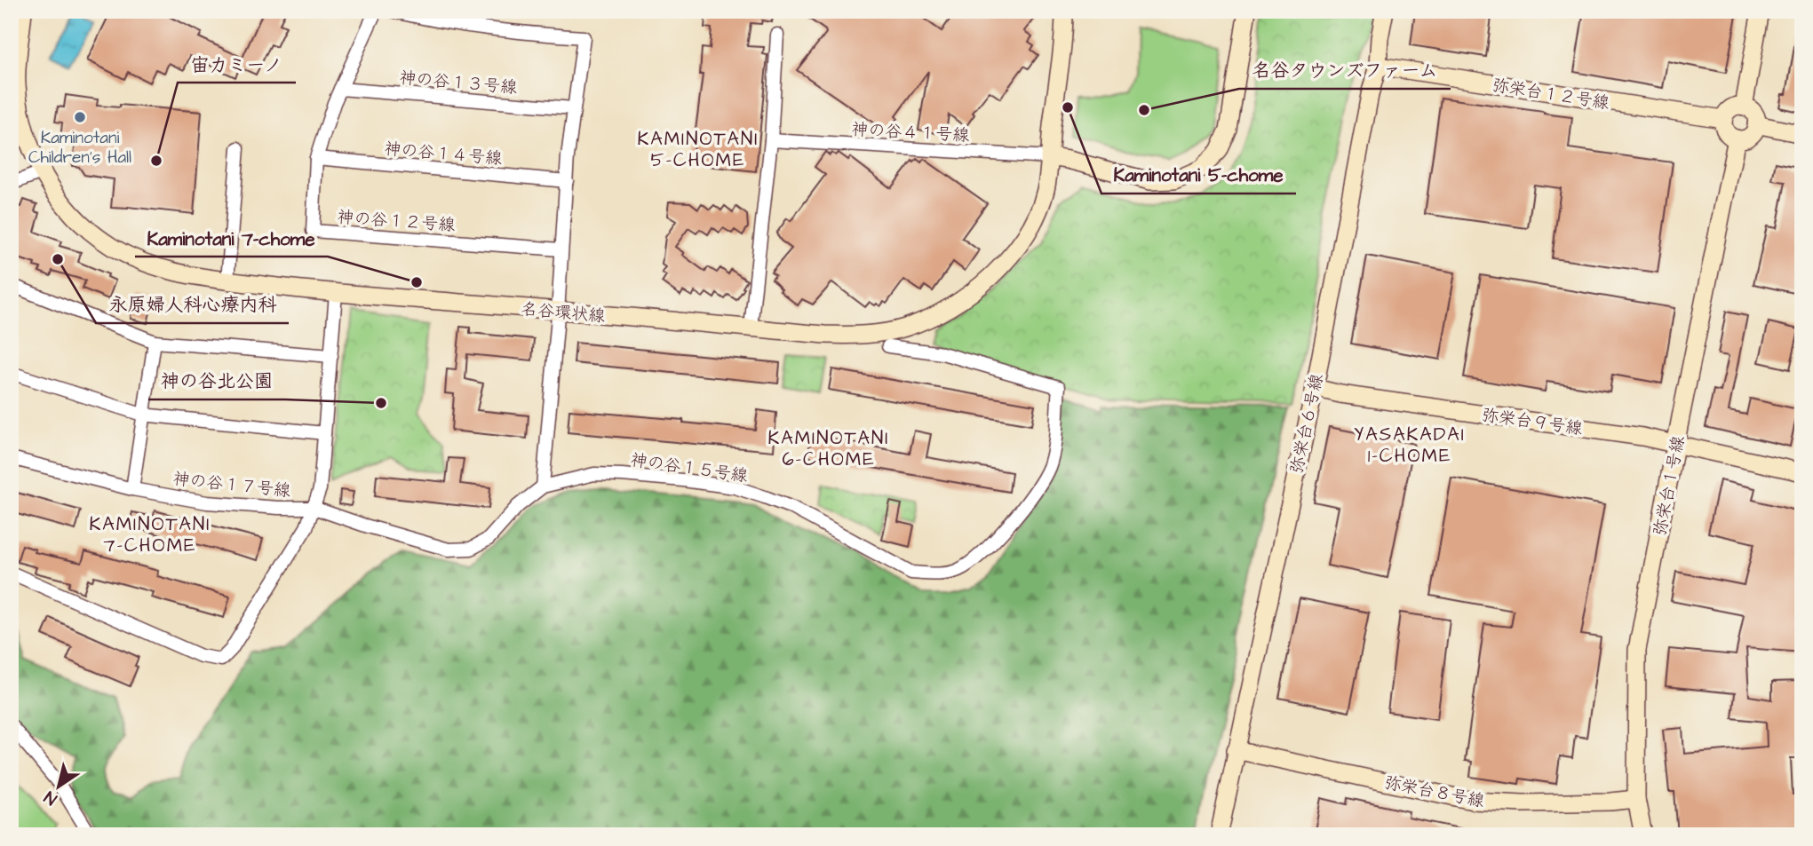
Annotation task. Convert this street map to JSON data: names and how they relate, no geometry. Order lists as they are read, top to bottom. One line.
{"streets":{"street":["神の谷１３号線","弥栄台１２号線","神の谷４１号線","神の谷１４号線","神の谷１２号線","名谷環状線","弥栄台９号線","弥栄台６号線","神の谷１５号線","神の谷１７号線","弥栄台１号線","弥栄台８号線"]},"crossings":[["神の谷１３号線","神の谷１２号線"],["弥栄台１２号線","弥栄台６号線"],["弥栄台１２号線","弥栄台１号線"],["神の谷４１号線","名谷環状線"],["神の谷１４号線","神の谷１２号線"],["名谷環状線","神の谷１７号線"],["弥栄台９号線","弥栄台６号線"],["弥栄台９号線","弥栄台１号線"],["弥栄台６号線","弥栄台８号線"],["神の谷１５号線","神の谷１７号線"],["弥栄台１号線","弥栄台８号線"]],"districts":["KAMINOTANI 5-CHOME","YASAKADAI 1-CHOME","KAMINOTANI 6-CHOME","KAMINOTANI 7-CHOME"],"places":["Kaminotani 5-chome","名谷タウンズファーム","Kaminotani Children's Hall","宙カミーノ","永原婦人科心療内科","Kaminotani 7-chome","神の谷北公園"],"north":"bottom left"}
